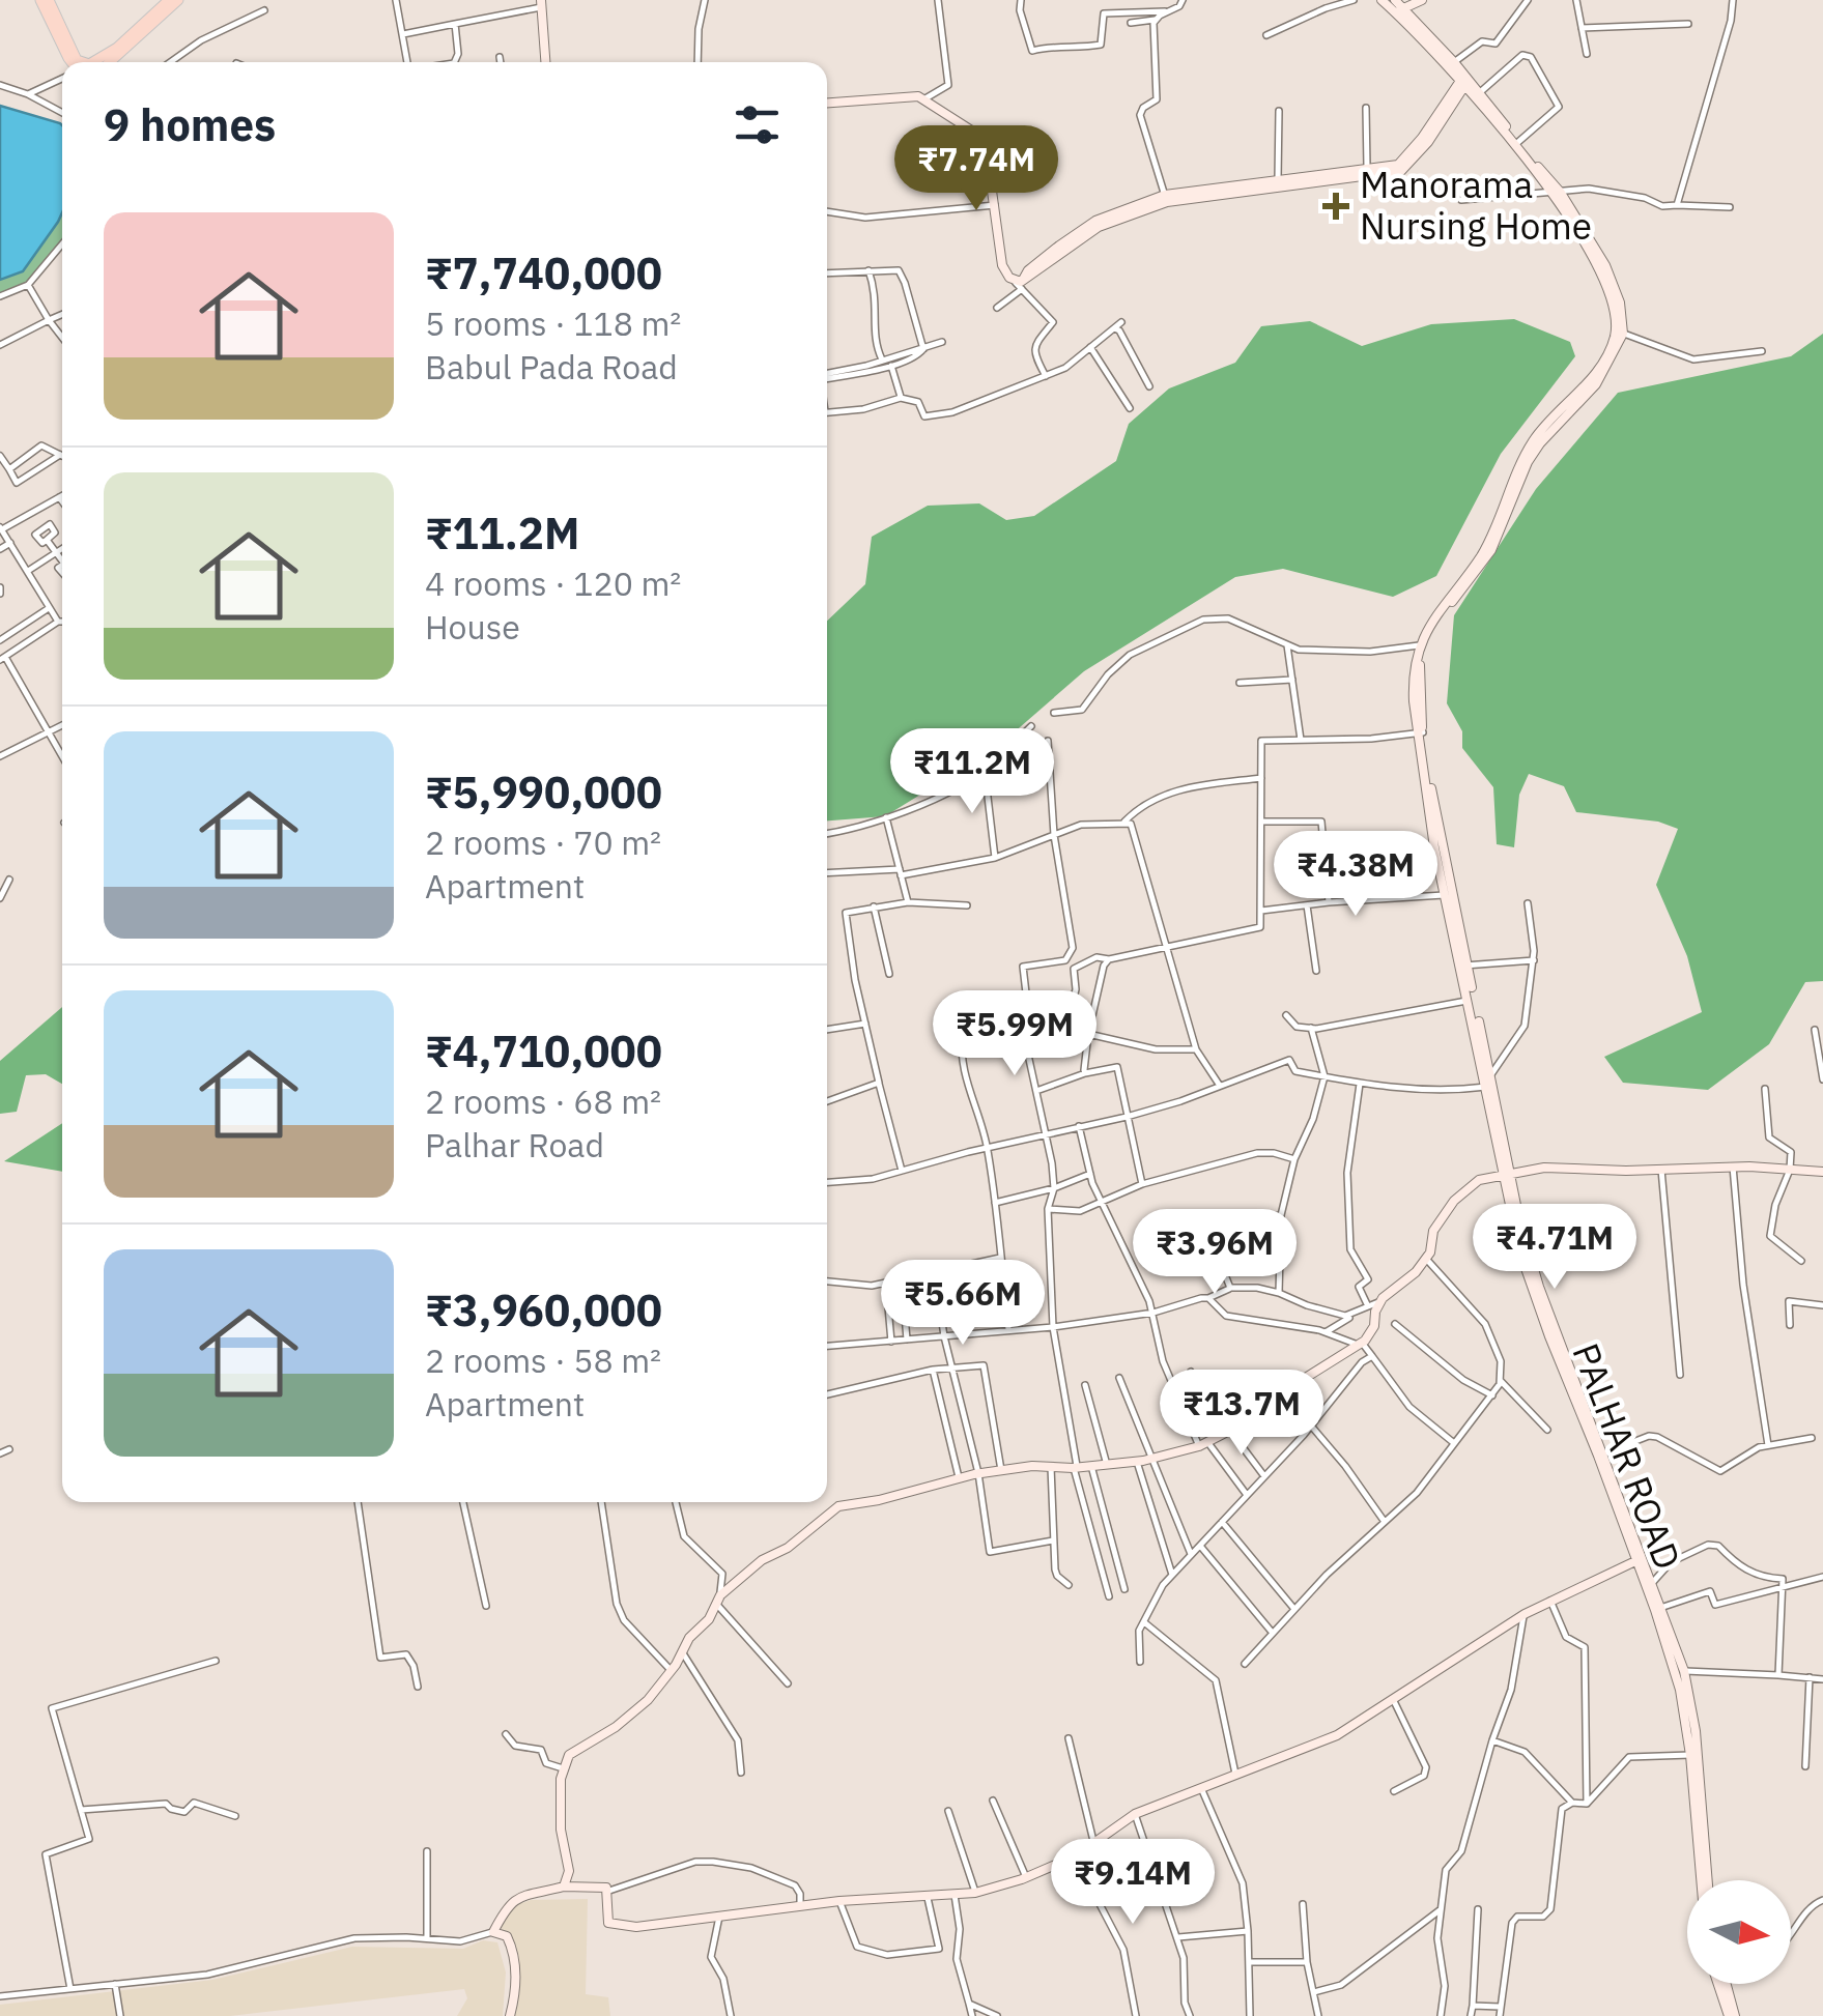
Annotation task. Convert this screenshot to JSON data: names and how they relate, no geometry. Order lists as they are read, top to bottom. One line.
{"streets":{"street":["PALHAR ROAD"]},"places":{"health":["Manorama Nursing Home"]},"north":"right","page":{"heading":"9 homes","price":["₹7.74M","₹11.2M","₹4.38M","₹5.99M","₹4.71M","₹3.96M","₹5.66M","₹13.7M","₹9.14M"],"list":[{"name":"₹7,740,000","note":"5 rooms · 118 m² · Babul Pada Road"},{"name":"₹11.2M","note":"4 rooms · 120 m² · House"},{"name":"₹5,990,000","note":"2 rooms · 70 m² · Apartment"},{"name":"₹4,710,000","note":"2 rooms · 68 m² · Palhar Road"},{"name":"₹3,960,000","note":"2 rooms · 58 m² · Apartment"}]}}
